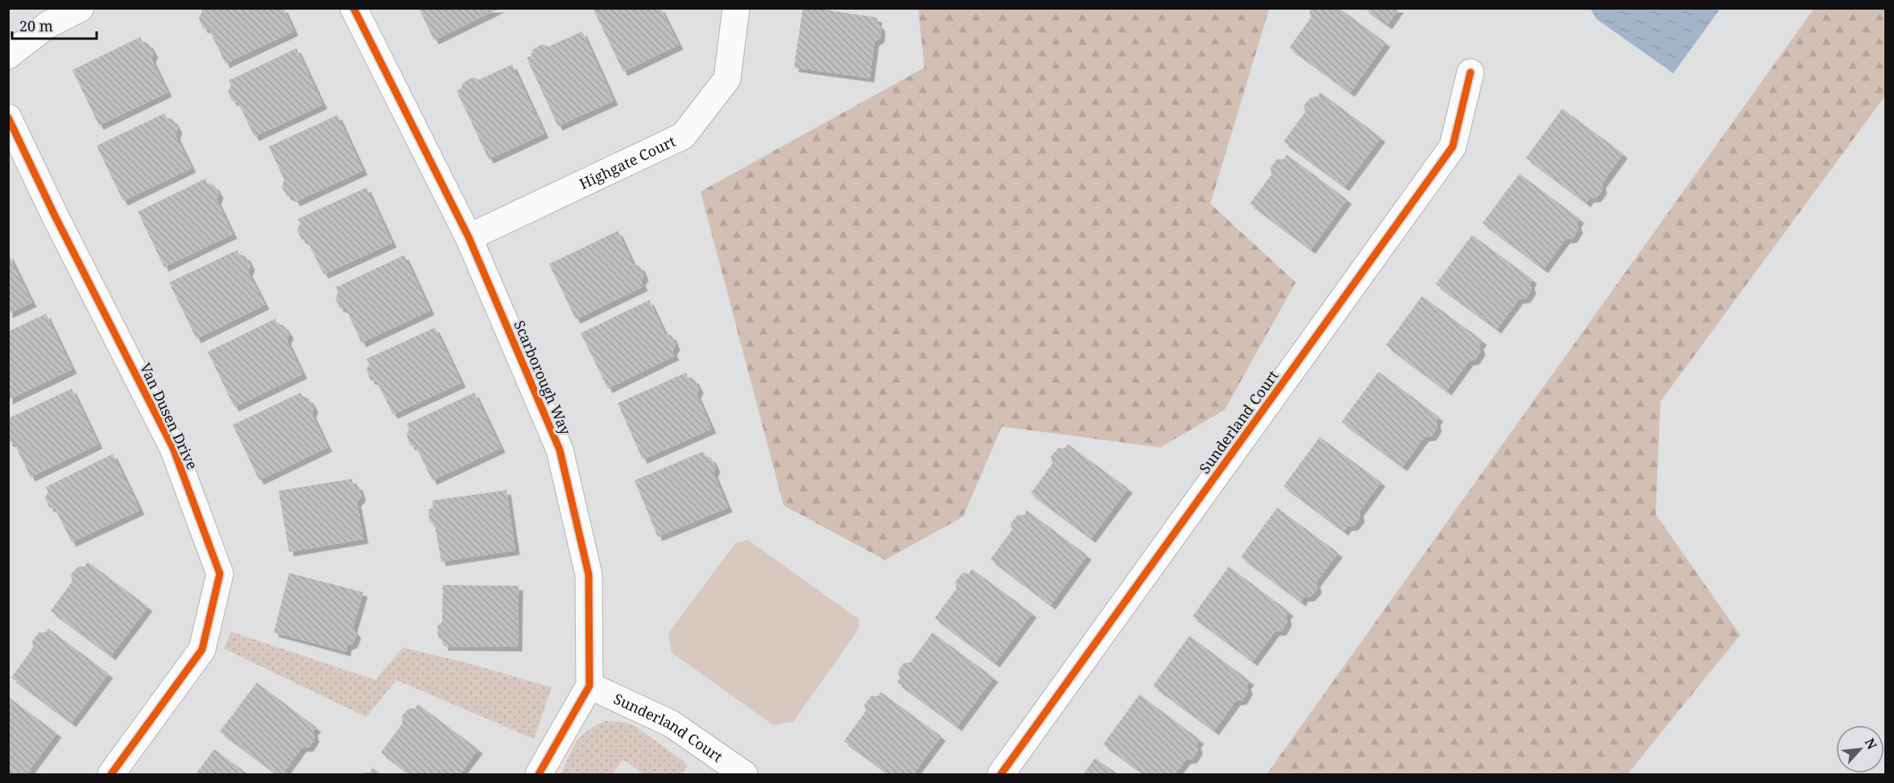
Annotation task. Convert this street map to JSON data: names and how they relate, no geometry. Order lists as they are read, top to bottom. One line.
{"streets":{"street":["Highgate Court","Scarborough Way","Van Dusen Drive","Sunderland Court"]},"crossings":[["Highgate Court","Scarborough Way"],["Scarborough Way","Sunderland Court"]],"scale_bar":"20 m","north":"top right"}
